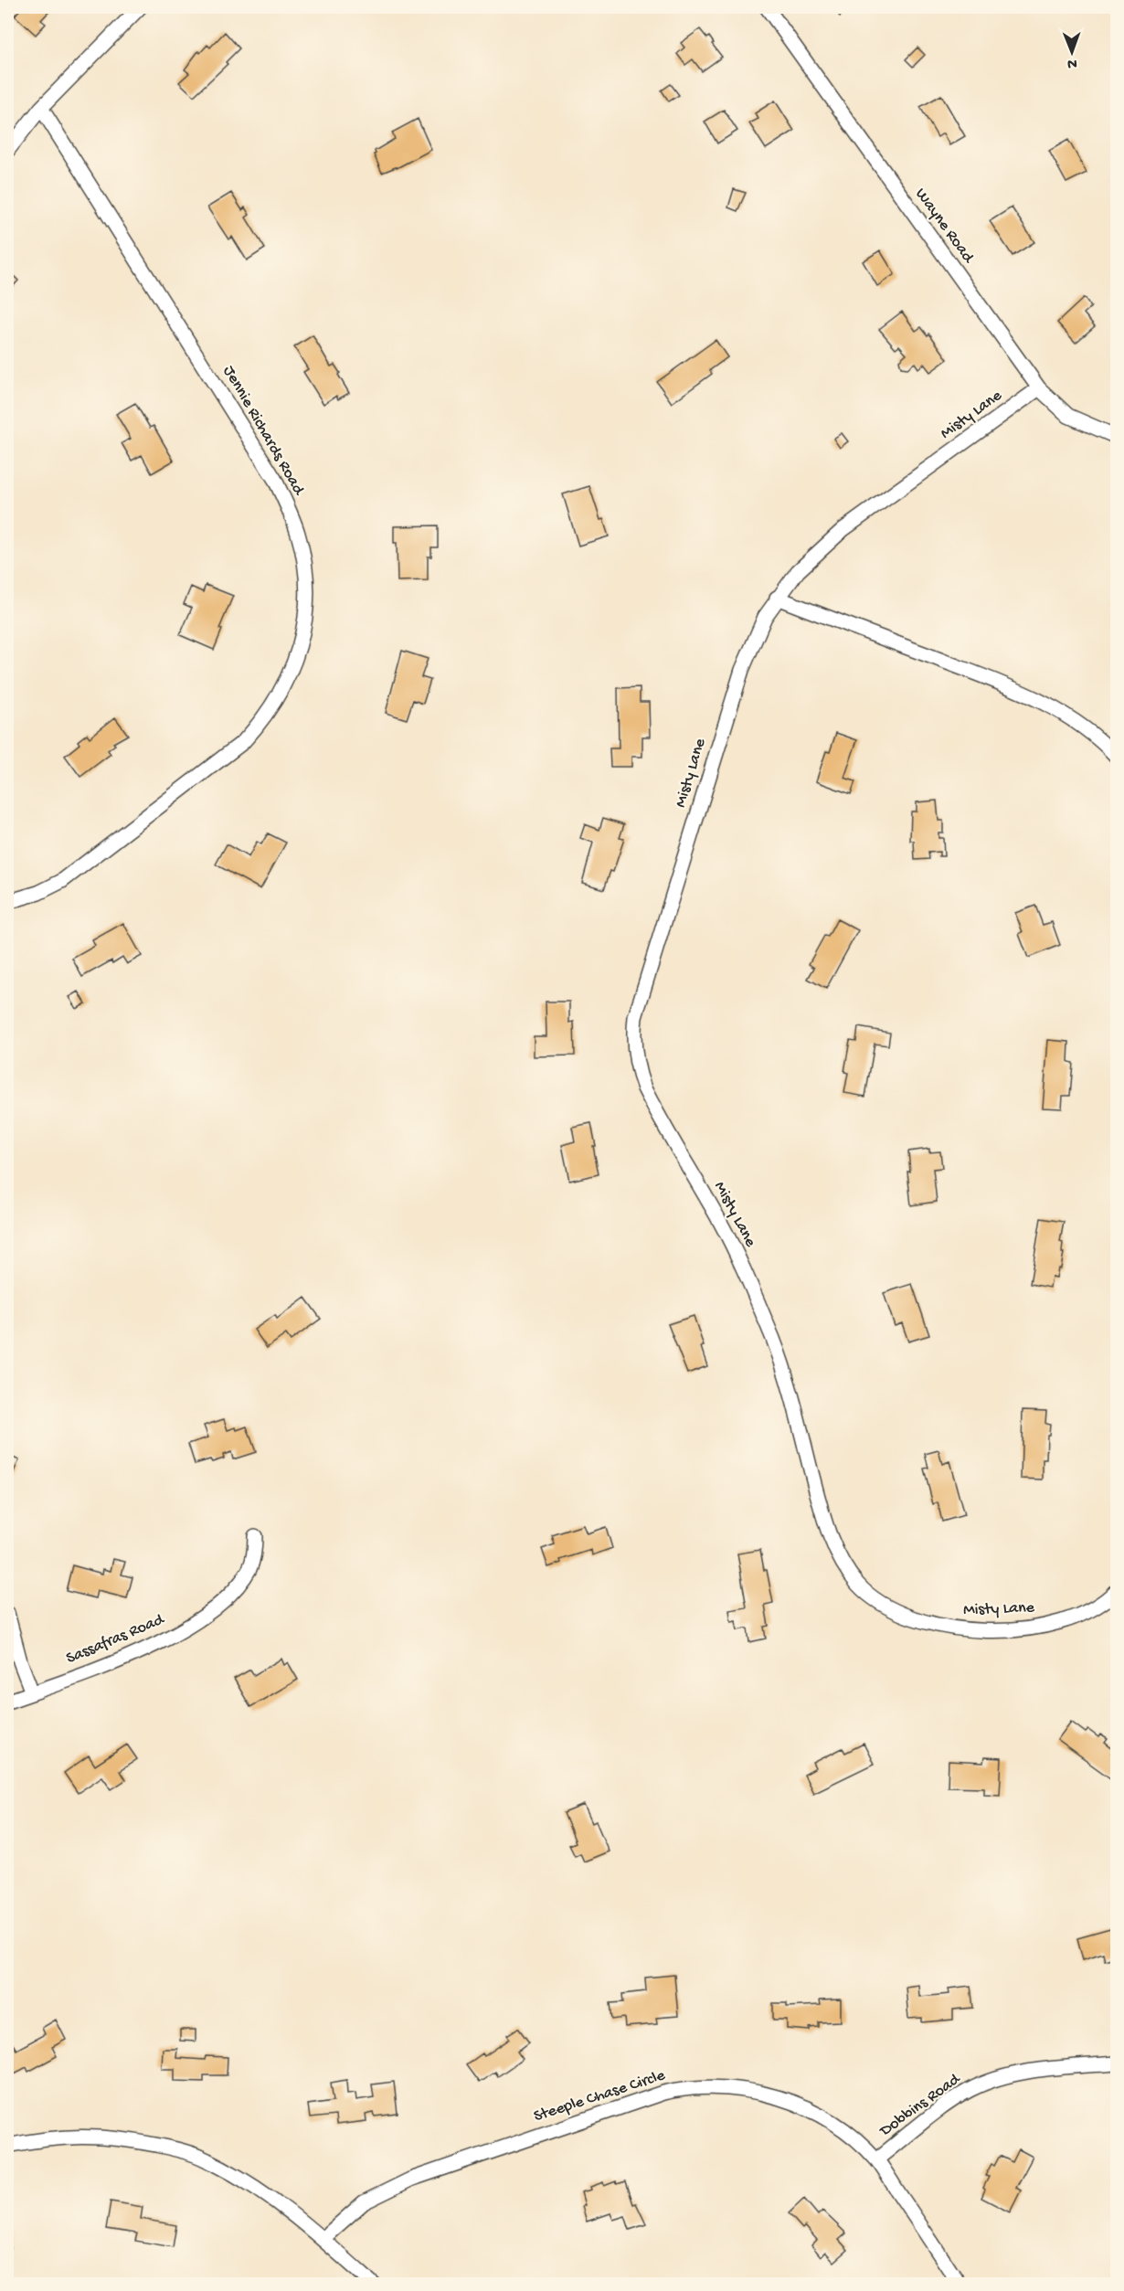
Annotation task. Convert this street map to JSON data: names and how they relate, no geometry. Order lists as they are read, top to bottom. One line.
{"streets":{"street":["Wayne Road","Misty Lane","Jennie Richards Road","Sassafras Road","Steeple Chase Circle","Dobbins Road"]},"crossings":[["Wayne Road","Misty Lane"],["Steeple Chase Circle","Dobbins Road"]],"north":"bottom"}
